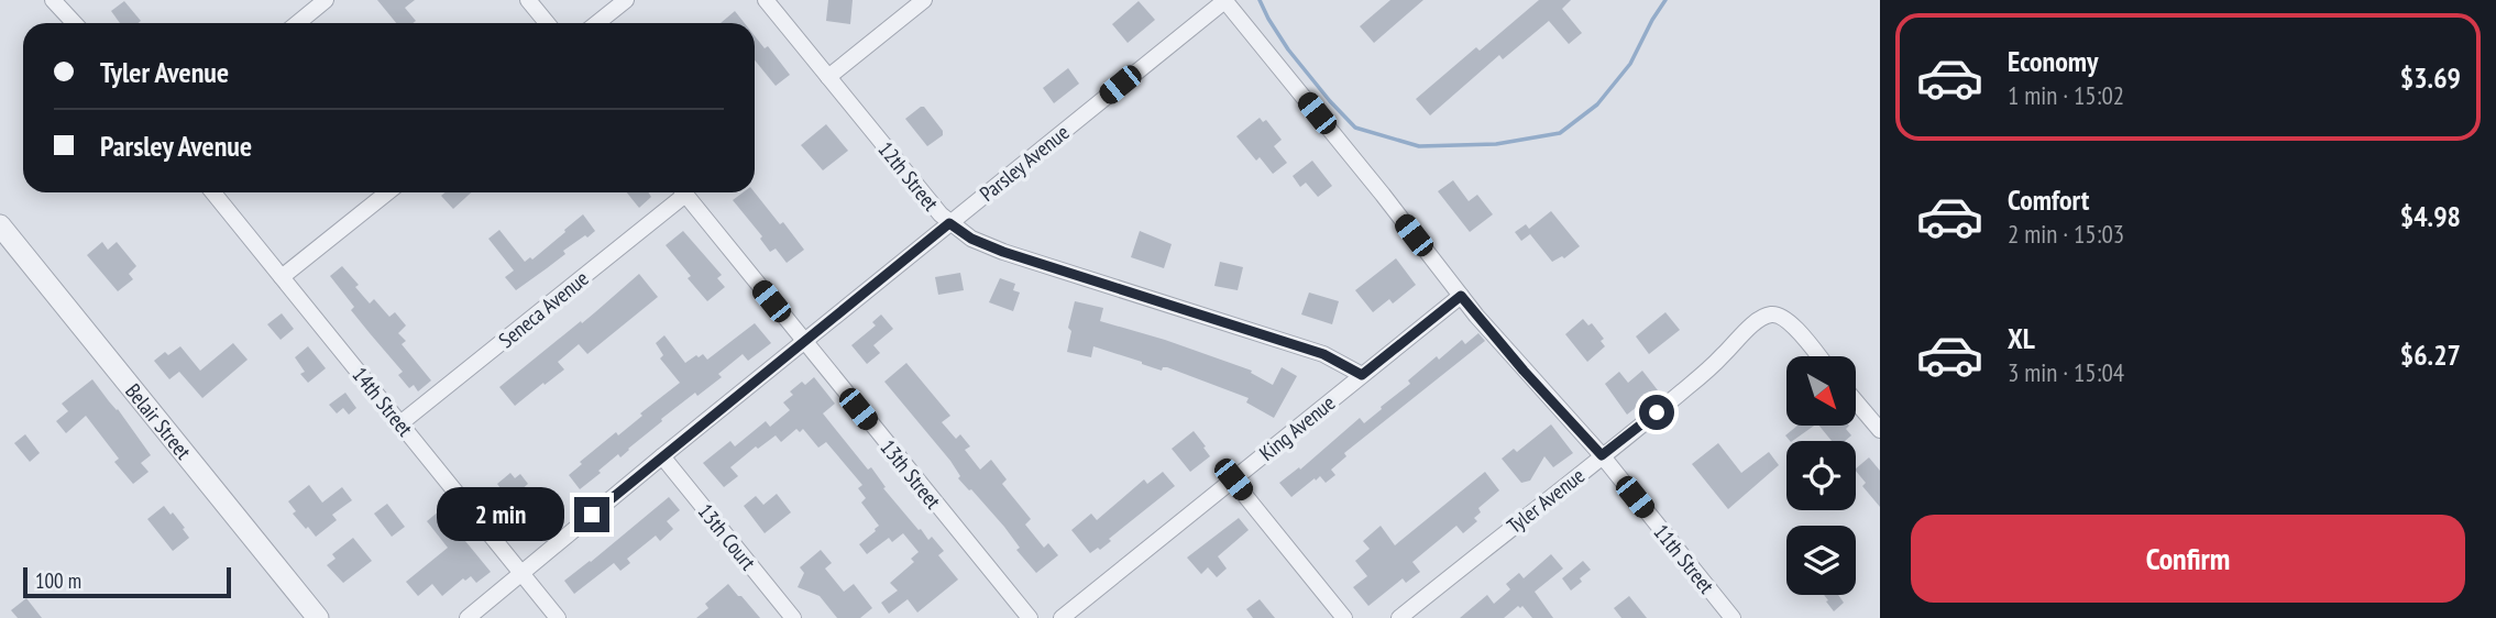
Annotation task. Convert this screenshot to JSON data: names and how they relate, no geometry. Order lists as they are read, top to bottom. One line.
{"streets":{"street":["Parsley Avenue","12th Street","Seneca Avenue","14th Street","Belair Street","King Avenue","13th Street","Tyler Avenue","13th Court","11th Street"]},"crossings":[["Parsley Avenue","12th Street"],["Parsley Avenue","14th Street"],["Parsley Avenue","13th Street"],["Parsley Avenue","13th Court"],["Parsley Avenue","11th Street"],["12th Street","King Avenue"],["Seneca Avenue","14th Street"],["King Avenue","11th Street"],["Tyler Avenue","11th Street"]],"scale_bar":"100 m","north":"bottom right","page":{"list":[{"name":"Economy","note":"1 min · 15:02","value":"$3.69"},{"name":"Comfort","note":"2 min · 15:03","value":"$4.98"},{"name":"XL","note":"3 min · 15:04","value":"$6.27"}],"banner":["Tyler Avenue","Parsley Avenue"],"bubble":"2 min","buttons":"Confirm","scale":"100 m"}}
